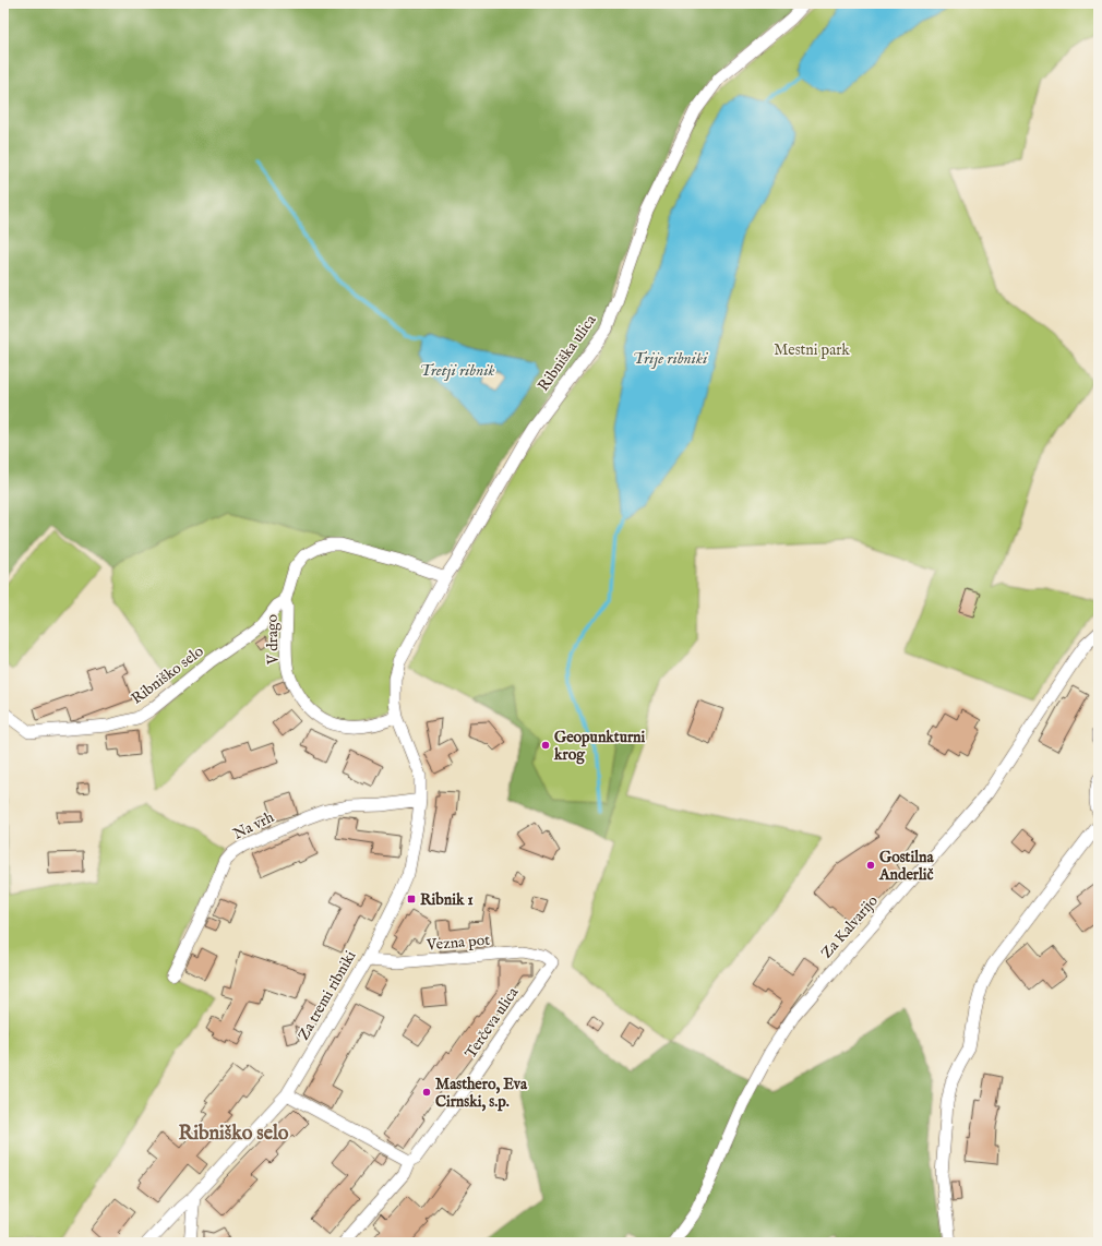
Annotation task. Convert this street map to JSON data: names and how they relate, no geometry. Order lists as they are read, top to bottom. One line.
{"streets":{"street":["Ribniška ulica","V drago","Ribniško selo","Na vrh","Za Kalvarijo","Vezna pot","Za tremi ribniki","Terčeva ulica"]},"crossings":[["Ribniška ulica","V drago"],["Ribniška ulica","Za tremi ribniki"],["V drago","Ribniško selo"],["V drago","Za tremi ribniki"],["Na vrh","Za tremi ribniki"],["Vezna pot","Za tremi ribniki"],["Vezna pot","Terčeva ulica"]],"districts":["Ribniško selo"],"water":["Trije ribniki","Tretji ribnik"],"parks":["Mestni park"],"places":{"other":["Geopunkturni krog","Gostilna Anderlič","Masthero, Eva Cirnski, s.p."],"transit":["Ribnik 1"]}}
